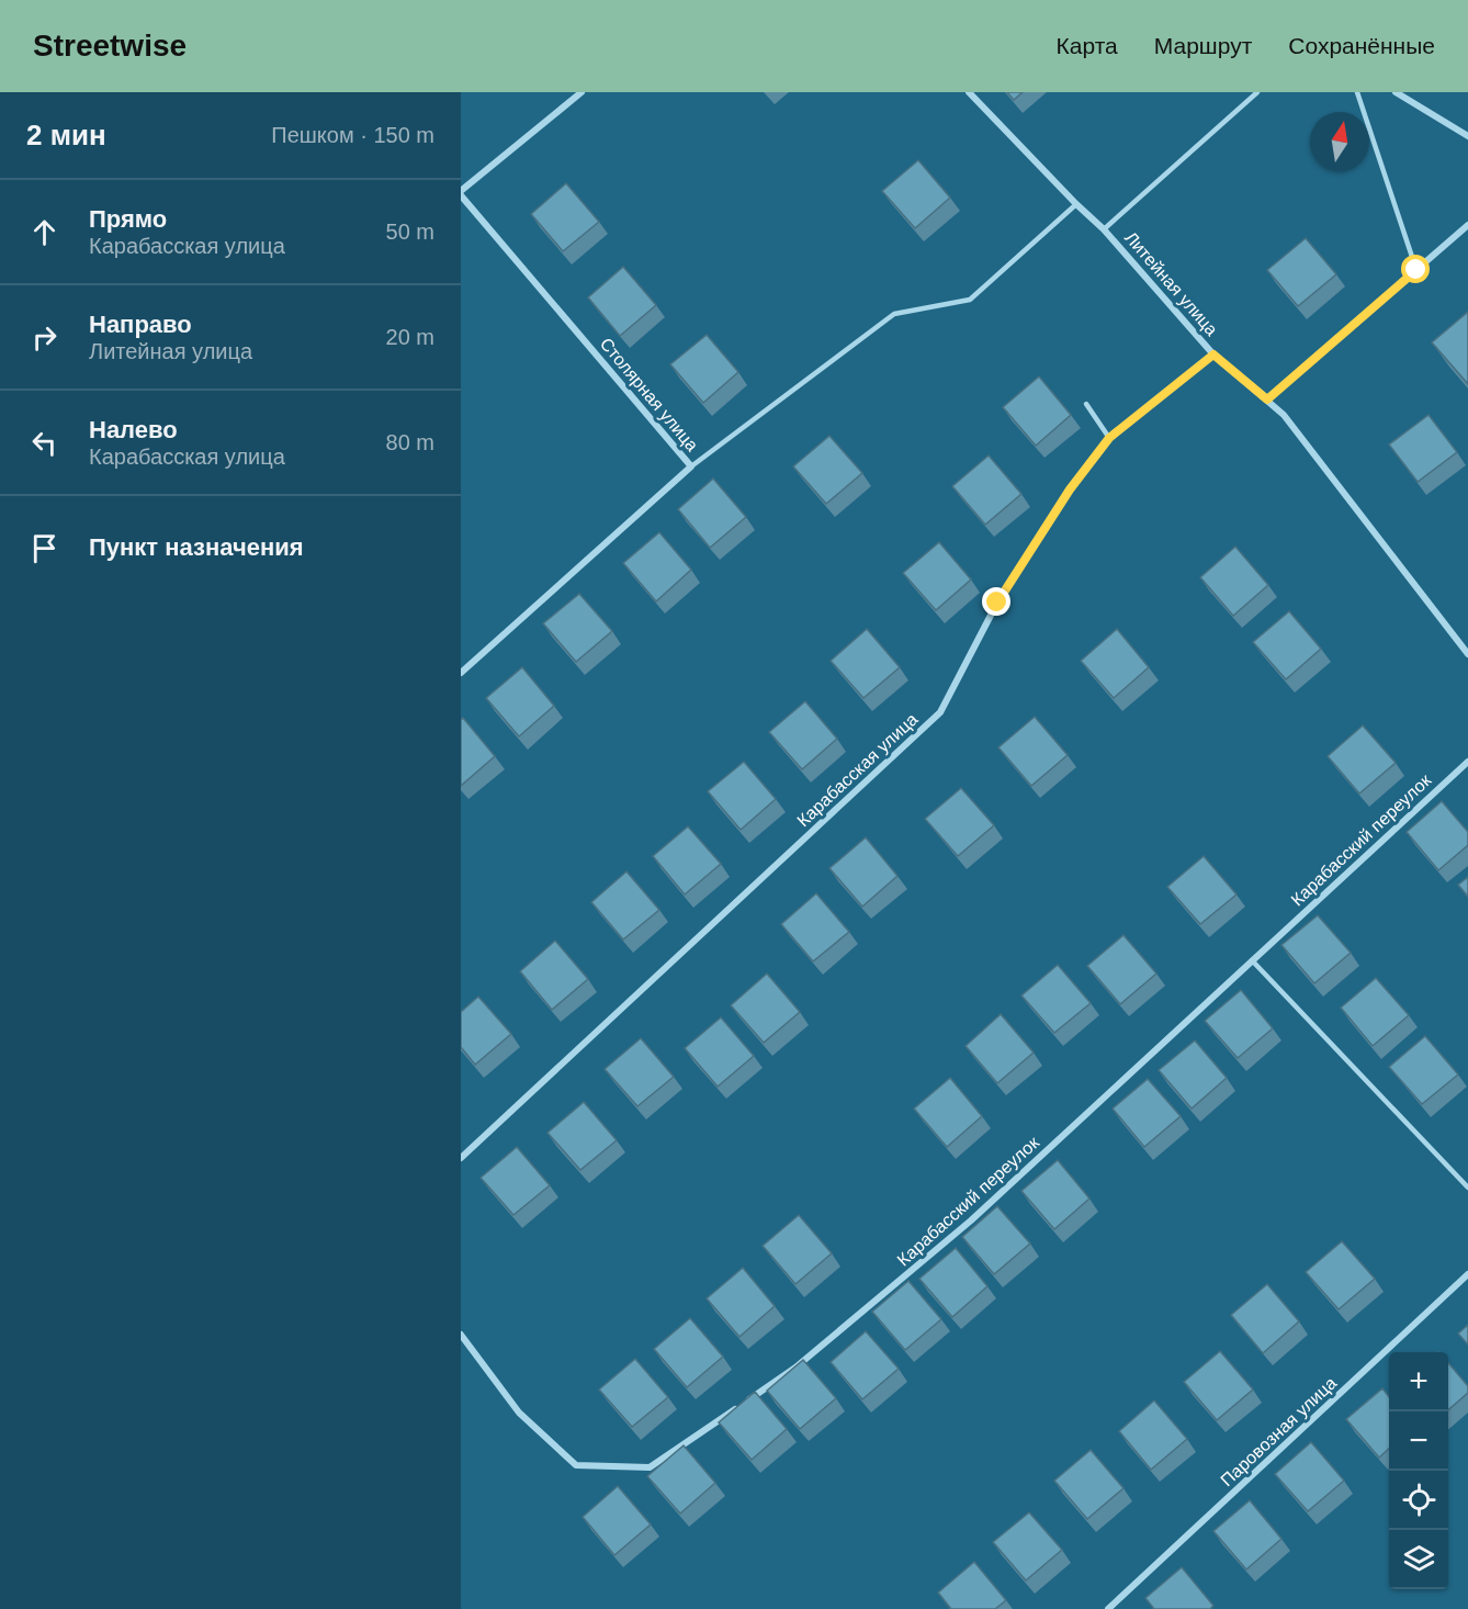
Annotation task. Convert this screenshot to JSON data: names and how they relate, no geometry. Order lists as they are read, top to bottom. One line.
{"streets":{"street":["Литейная улица","Столярная улица","Карабасская улица","Карабасский переулок","Паровозная улица"]},"crossings":[["Литейная улица","Карабасская улица"]],"north":"top","page":{"header":"Streetwise","nav":["Карта","Маршрут","Сохранённые"],"heading":["2 мин","Пешком · 150 m"],"list":[["Прямо","Карабасская улица","50 m"],["Направо","Литейная улица","20 m"],["Налево","Карабасская улица","80 m"],"Пункт назначения"],"map_buttons":["+","−"]}}
